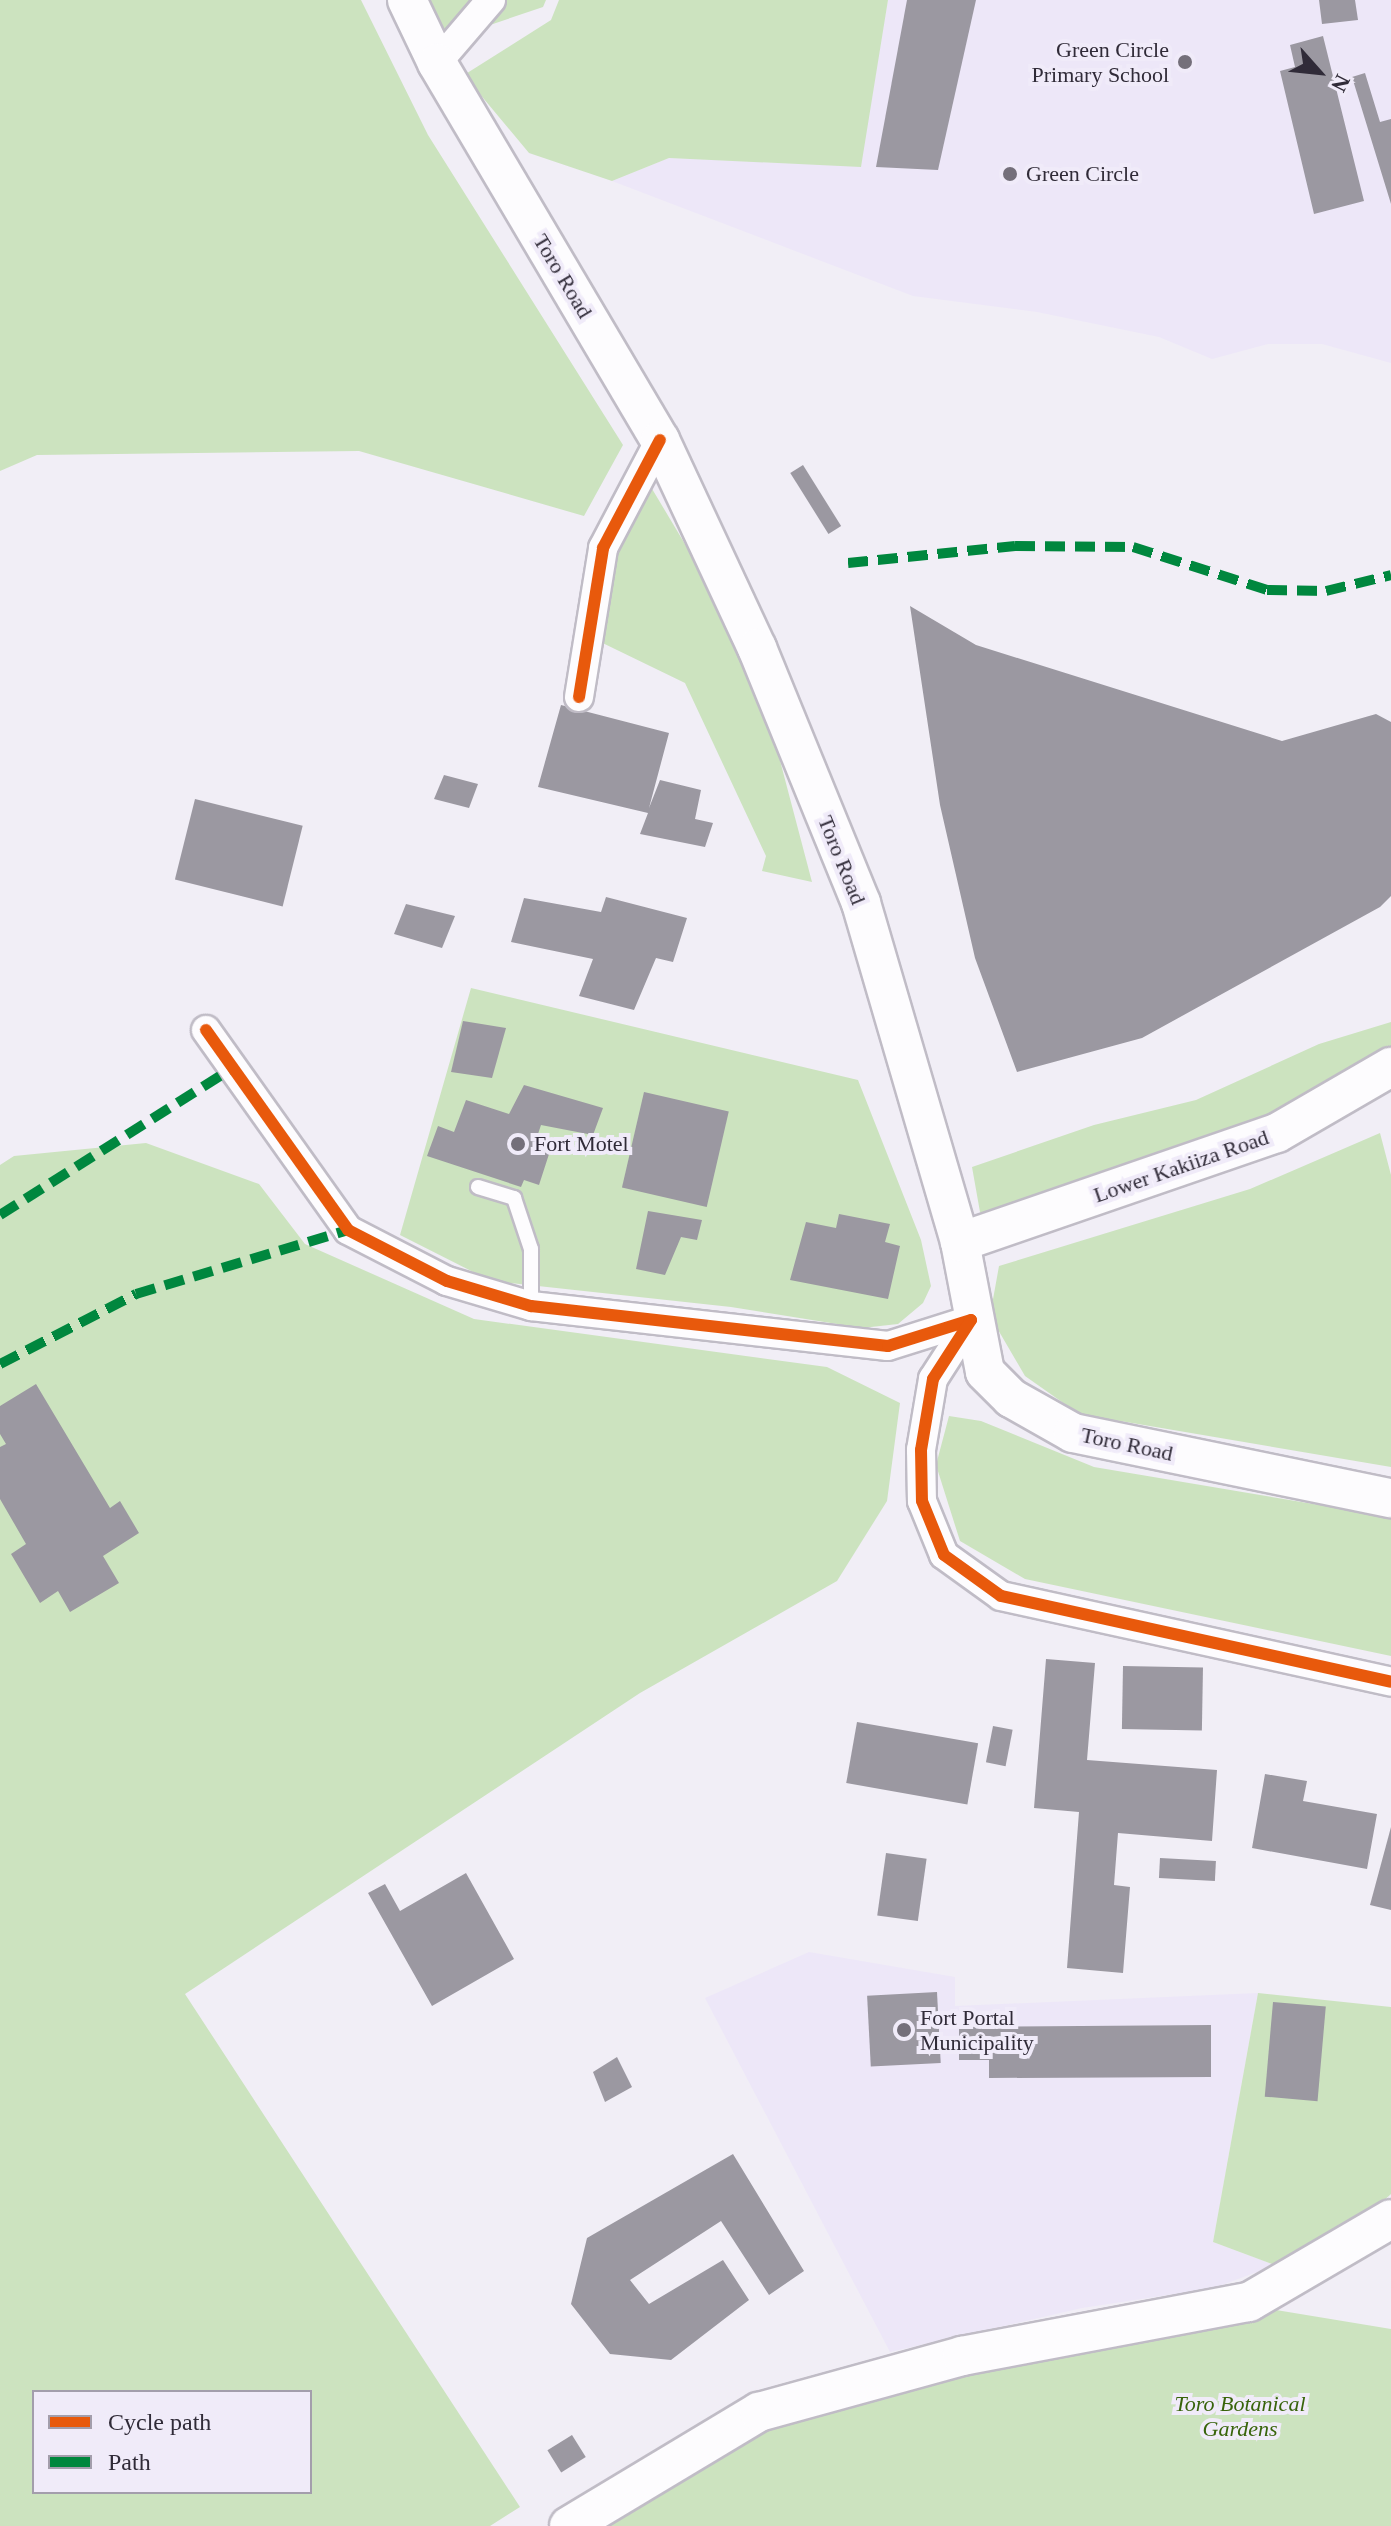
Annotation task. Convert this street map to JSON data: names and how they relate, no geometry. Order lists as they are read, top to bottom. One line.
{"streets":{"main road":["Toro Road","Lower Kakiiza Road"]},"crossings":[["Toro Road","Lower Kakiiza Road"]],"parks":["Toro Botanical Gardens"],"places":["Green Circle Primary School","Green Circle","Fort Motel","Fort Portal Municipality"],"legend":["Cycle path","Path"],"north":"bottom right"}
